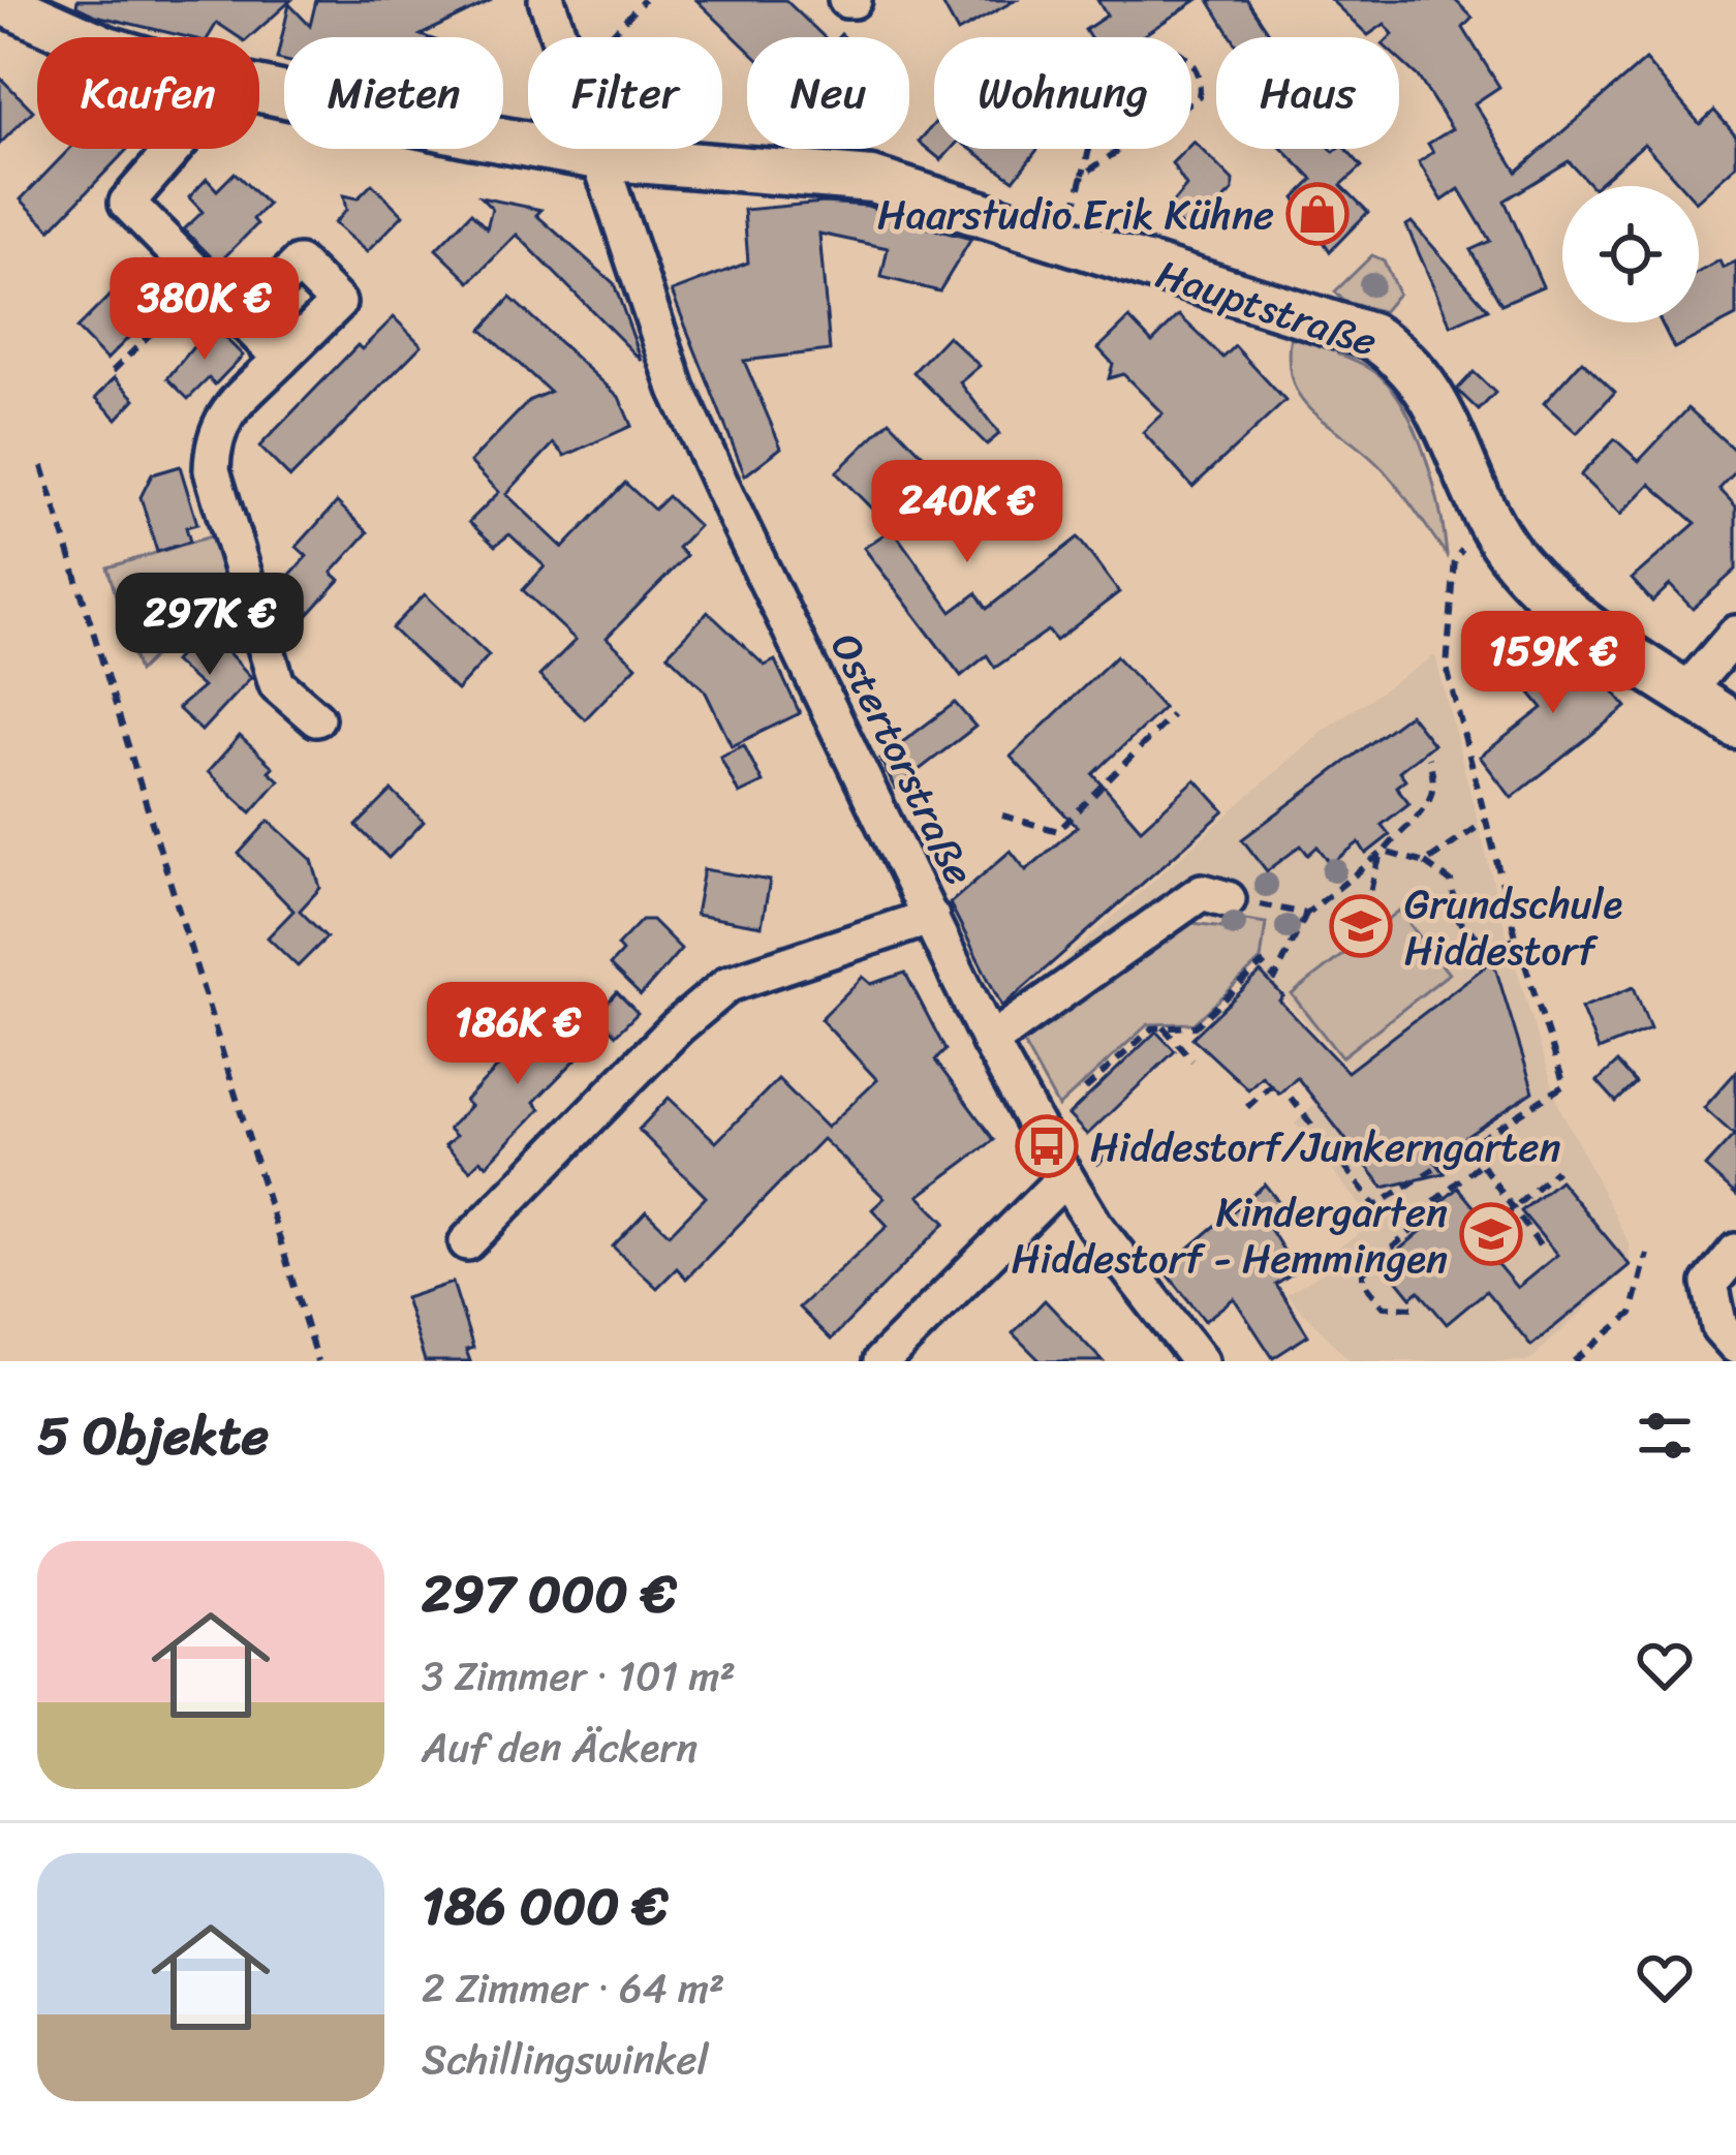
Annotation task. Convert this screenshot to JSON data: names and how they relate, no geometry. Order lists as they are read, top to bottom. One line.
{"streets":{"main road":["Hauptstraße"],"street":["Ostertorstraße"]},"crossings":[["Hauptstraße","Ostertorstraße"]],"places":{"shop":["Haarstudio Erik Kühne"],"school or university":["Grundschule Hiddestorf","Kindergarten Hiddestorf - Hemmingen"],"bus stop":["Hiddestorf/Junkerngarten"]},"page":{"chip":["Kaufen","Mieten","Filter","Neu","Wohnung","Haus"],"price":["380K €","240K €","297K €","159K €","186K €"],"heading":"5 Objekte","list":[{"name":"297 000 €","note":"3 Zimmer · 101 m² · Auf den Äckern"},{"name":"186 000 €","note":"2 Zimmer · 64 m² · Schillingswinkel"}]}}
